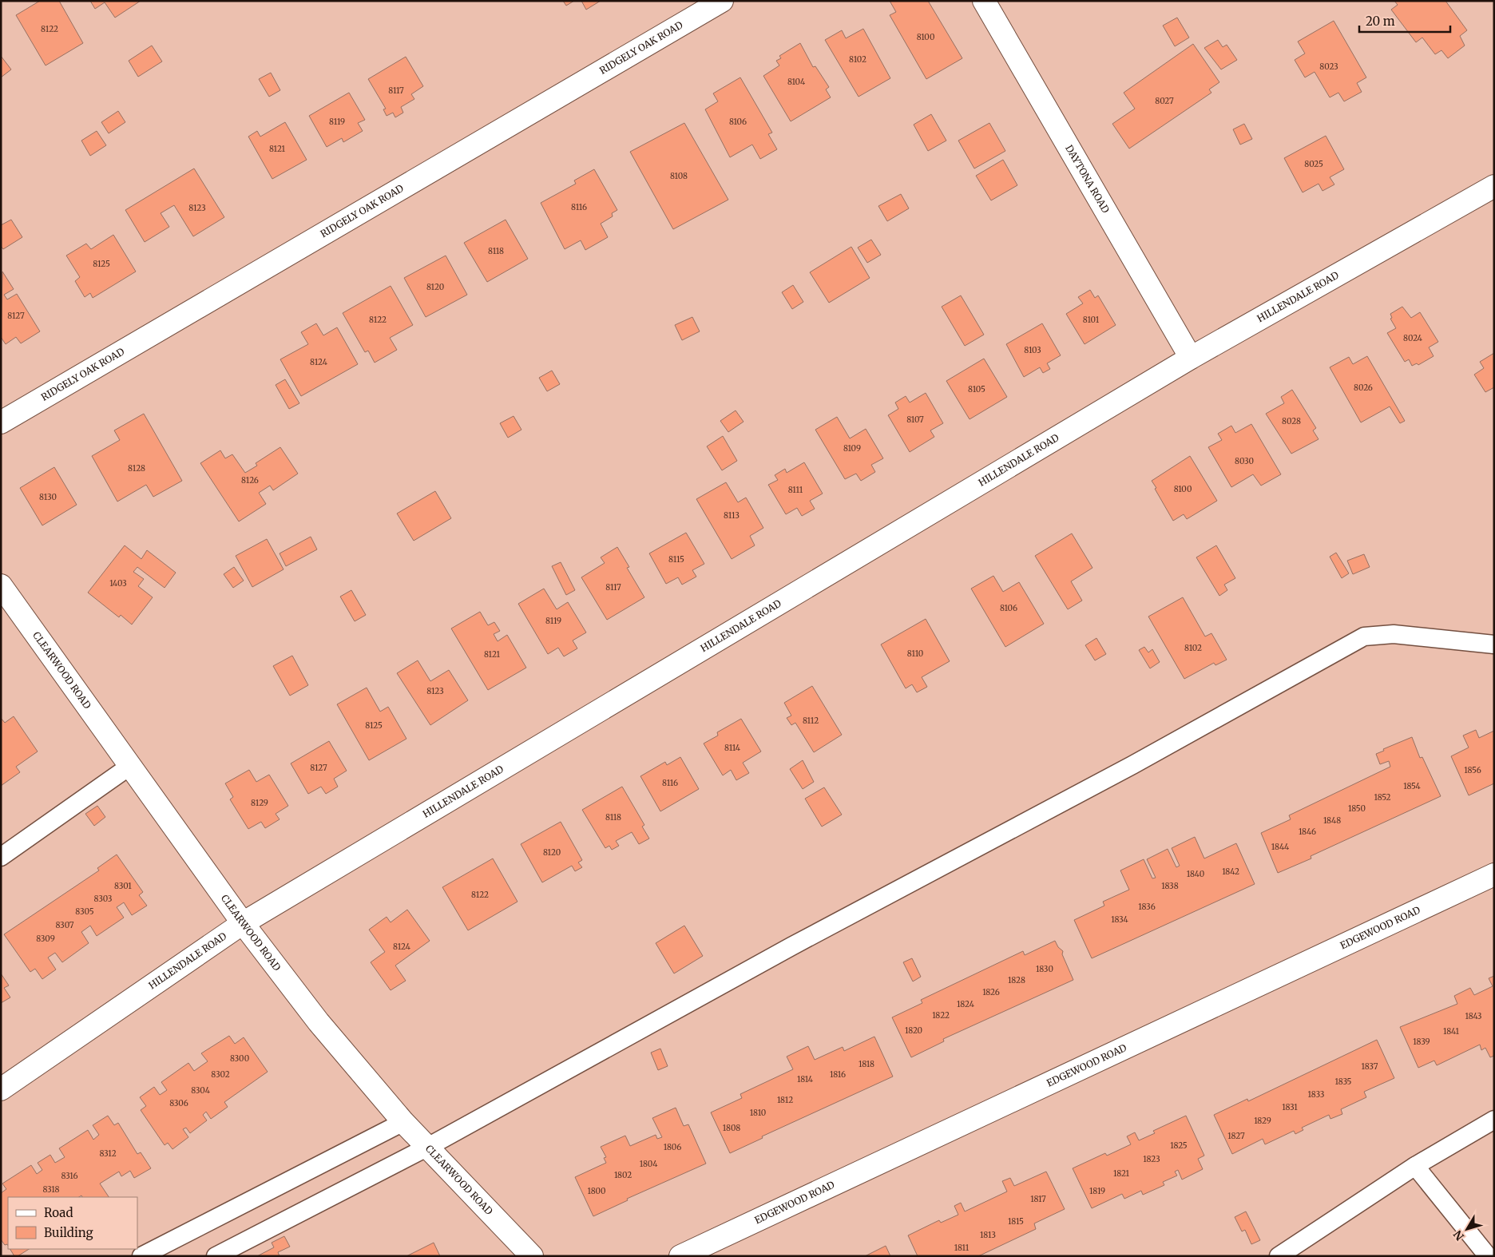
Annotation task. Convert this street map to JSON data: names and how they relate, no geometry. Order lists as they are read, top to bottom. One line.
{"streets":{"street":["RIDGELY OAK ROAD","DAYTONA ROAD","HILLENDALE ROAD","CLEARWOOD ROAD","EDGEWOOD ROAD"]},"crossings":[["DAYTONA ROAD","HILLENDALE ROAD"],["HILLENDALE ROAD","CLEARWOOD ROAD"]],"house_numbers":["8122","8100","8102","8023","8104","8117","8027","8119","8106","8121","8025","8108","8116","8123","8118","8125","8120","8127","8122","8101","8024","8103","8124","8026","8105","8107","8028","8109","8030","8128","8126","8100","8111","8130","8113","8115","1403","8117","8106","8119","8102","8110","8121","8123","8112","8125","8114","8127","1856","8116","1854","1852","8129","1850","8118","1848","1846","1844","8120","1842","1840","8301","1838","8122","8303","1836","8305","1834","8307","8309","8124","1830","1828","1826","1824","1822","1843","1820","1841","1839","8300","1818","1837","8302","1816","1814","1835","8304","1833","1812","8306","1831","1810","1829","1808","1827","1825","1806","8312","1823","1804","1821","1802","8316","8318","1800","1819","1817","1815","1813","1811"],"legend":["Road","Building"],"scale_bar":"20 m","north":"bottom left"}
